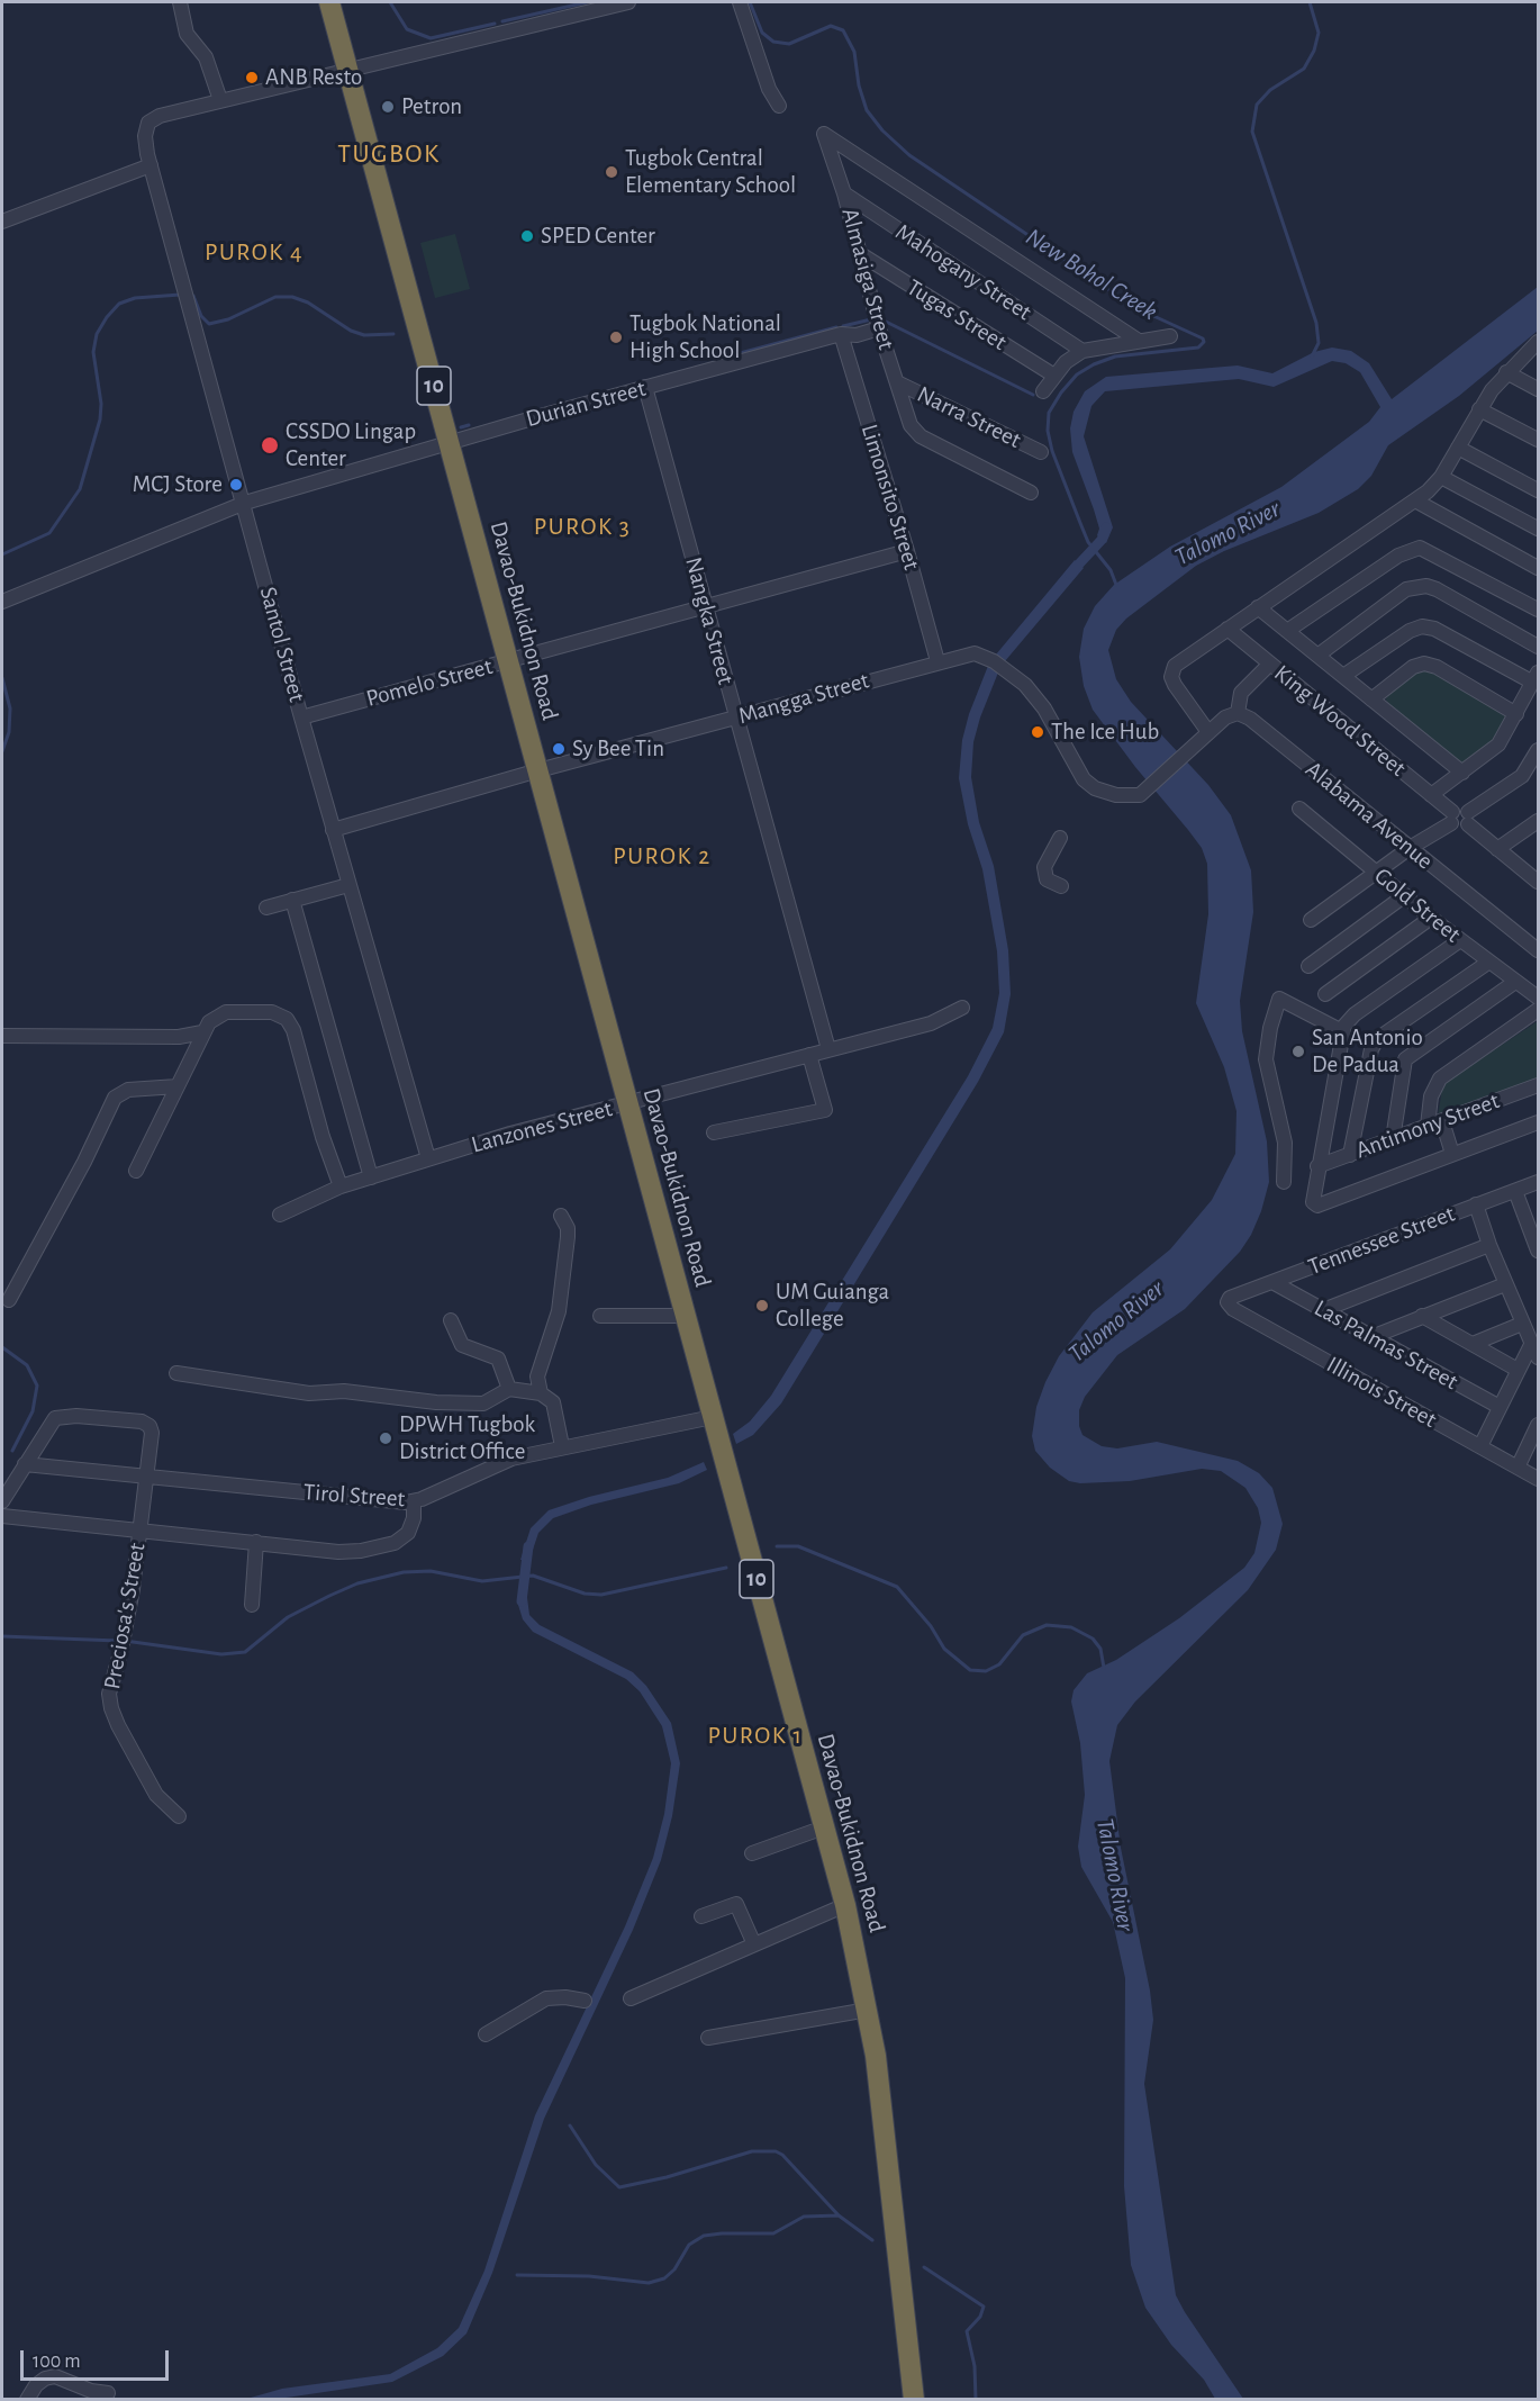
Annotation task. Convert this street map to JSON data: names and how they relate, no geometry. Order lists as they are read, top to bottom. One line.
{"streets":{"highway":["10","Davao-Bukidnon Road"],"street":["Mahogany Street","Almasiga Street","Tugas Street","Durian Street","Narra Street","Limonsito Street","Nangka Street","Santol Street","Pomelo Street","Mangga Street","King Wood Street","Alabama Avenue","Gold Street","Antimony Street","Lanzones Street","Tennessee Street","Las Palmas Street","Illinois Street","Tirol Street","Preciosa's Street"]},"crossings":[["Mahogany Street","Almasiga Street"],["Almasiga Street","Tugas Street"],["Almasiga Street","Durian Street"],["Almasiga Street","Narra Street"],["Durian Street","Limonsito Street"],["Durian Street","Davao-Bukidnon Road"],["Durian Street","Nangka Street"],["Durian Street","Santol Street"],["Limonsito Street","Pomelo Street"],["Limonsito Street","Mangga Street"],["Davao-Bukidnon Road","Pomelo Street"],["Davao-Bukidnon Road","Mangga Street"],["Davao-Bukidnon Road","Lanzones Street"],["Davao-Bukidnon Road","Tirol Street"],["Nangka Street","Pomelo Street"],["Nangka Street","Mangga Street"],["Nangka Street","Lanzones Street"],["Santol Street","Pomelo Street"],["Santol Street","Mangga Street"],["Santol Street","Lanzones Street"],["Tennessee Street","Las Palmas Street"],["Tennessee Street","Illinois Street"],["Tirol Street","Preciosa's Street"]],"districts":["TUGBOK","PUROK 4","PUROK 3","PUROK 2","PUROK 1"],"water":["New Bohol Creek","Talomo River"],"places":["ANB Resto","Petron","Tugbok Central Elementary School","SPED Center","Tugbok National High School","CSSDO Lingap Center","MCJ Store","The Ice Hub","Sy Bee Tin","San Antonio De Padua","UM Guianga College","DPWH Tugbok District Office"],"scale_bar":"100 m"}
